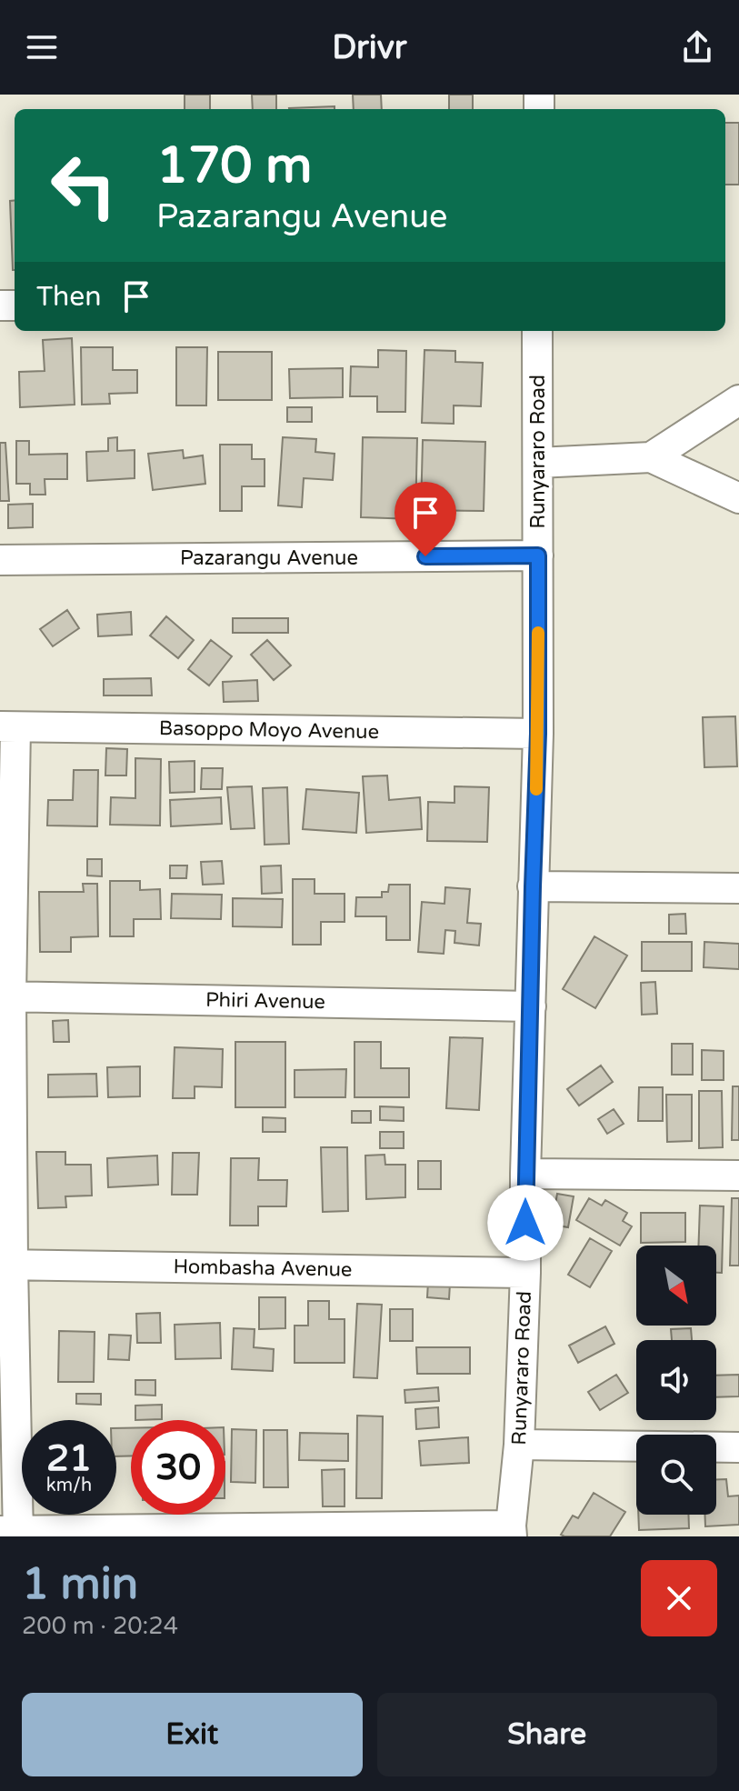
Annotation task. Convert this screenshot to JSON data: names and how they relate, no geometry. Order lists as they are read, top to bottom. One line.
{"streets":{"street":["Runyararo Road","Pazarangu Avenue","Basoppo Moyo Avenue","Phiri Avenue","Hombasha Avenue"]},"crossings":[["Runyararo Road","Pazarangu Avenue"],["Runyararo Road","Basoppo Moyo Avenue"],["Runyararo Road","Phiri Avenue"],["Runyararo Road","Hombasha Avenue"]],"north":"bottom right","page":{"header":"Drivr","turn":["170 m","Pazarangu Avenue"],"then":"Then","speed":"21 km/h","limit":"30","heading":["1 min","200 m · 20:24"],"buttons":["Exit","Share"]}}
